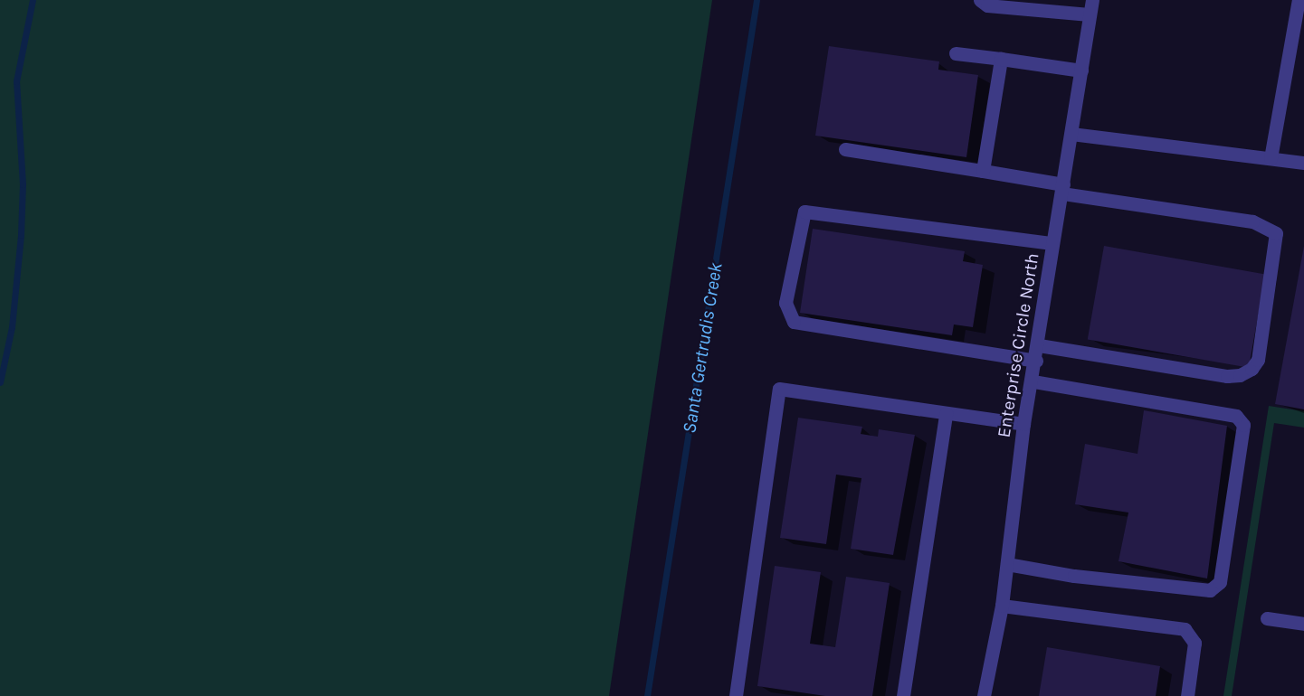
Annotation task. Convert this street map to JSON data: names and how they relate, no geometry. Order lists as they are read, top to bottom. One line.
{"streets":{"street":["Enterprise Circle North"]},"water":["Santa Gertrudis Creek"]}
